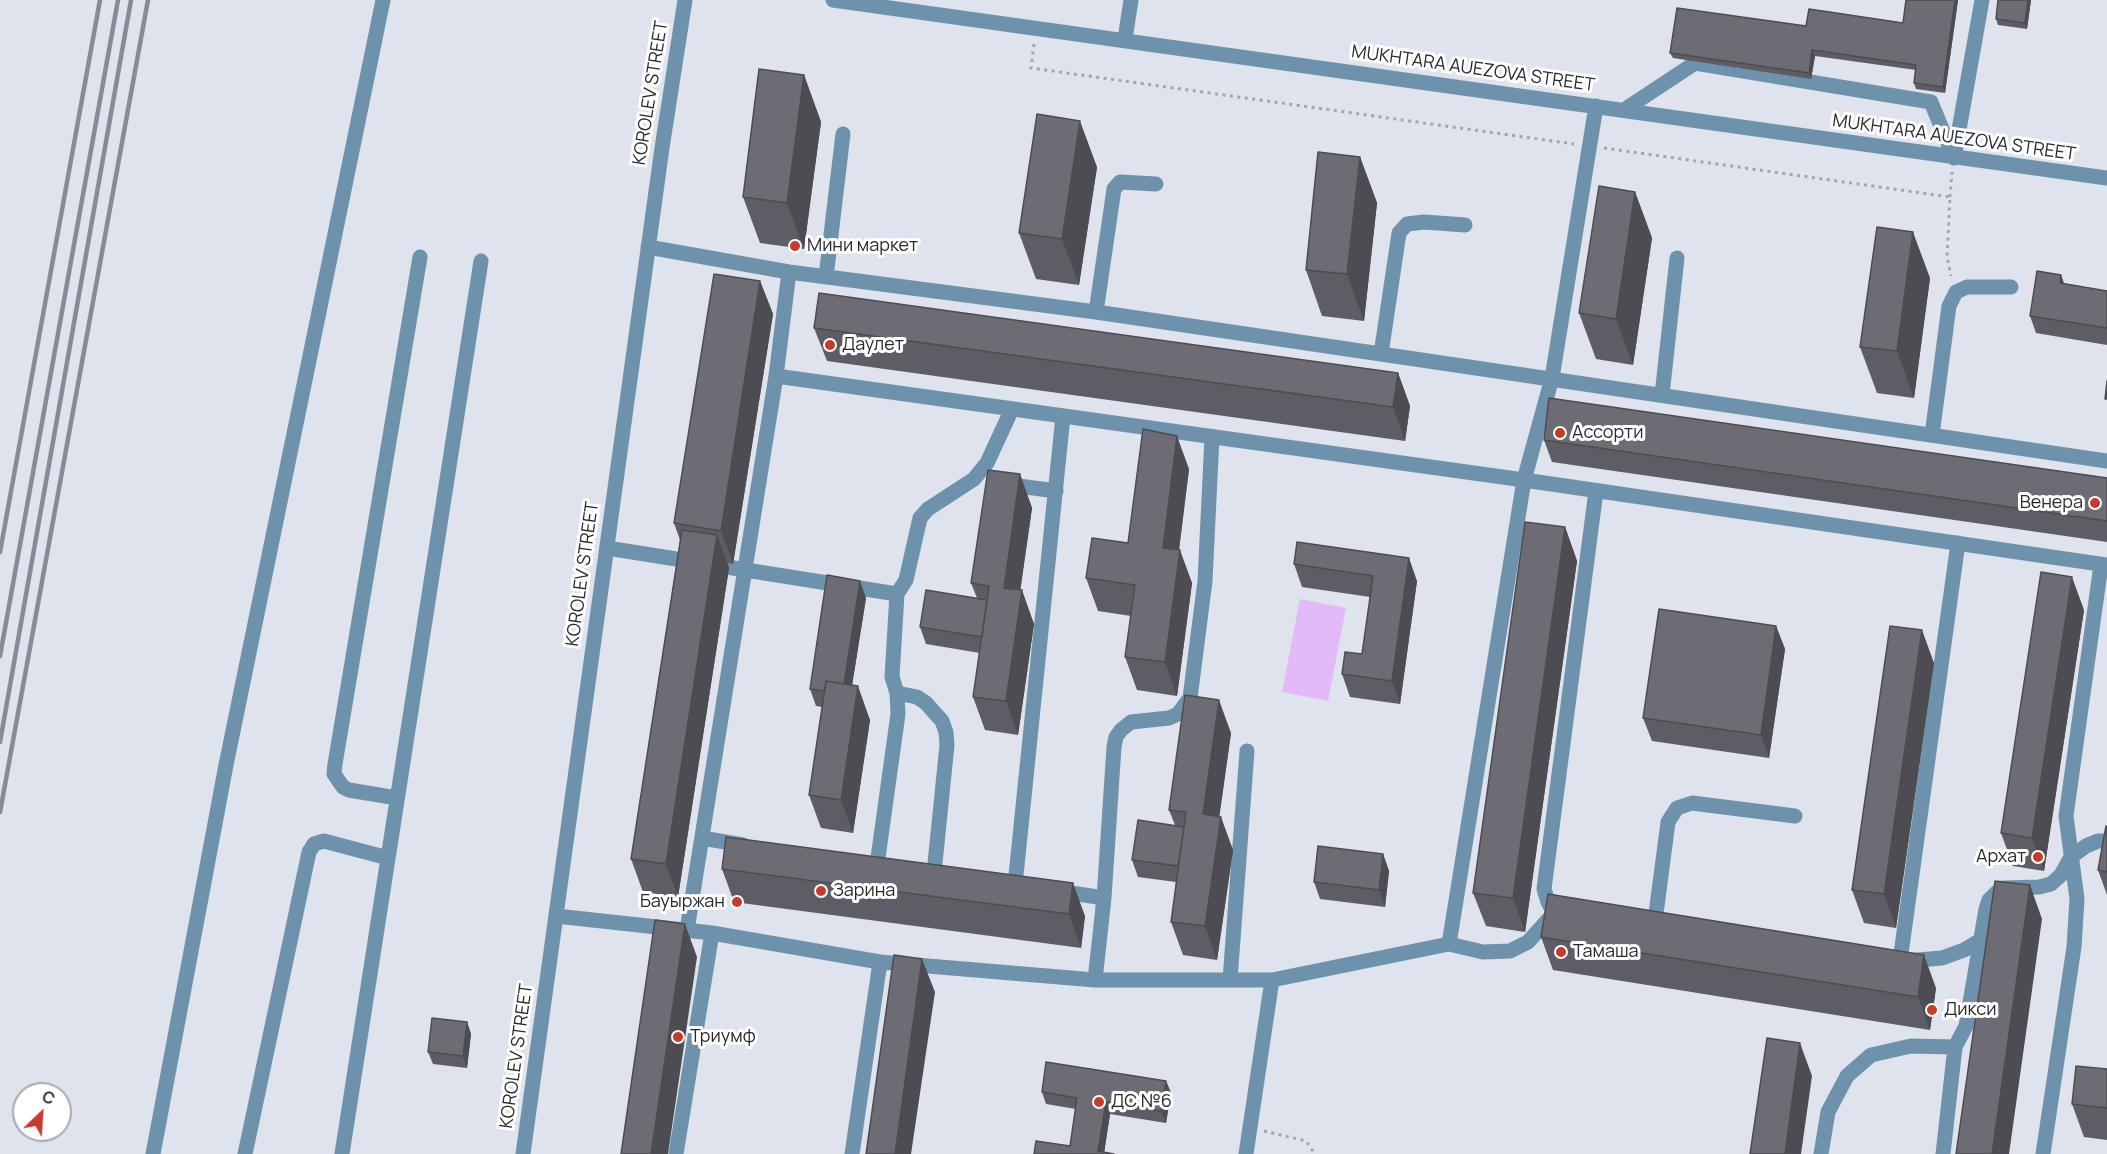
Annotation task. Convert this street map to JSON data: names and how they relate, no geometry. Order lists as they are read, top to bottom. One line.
{"streets":{"street":["MUKHTARA AUEZOVA STREET","KOROLEV STREET"]},"places":["Мини маркет","Даулет","Ассорти","Венера","Архат","Зарина","Бауыржан","Тамаша","Дикси","Триумф","ДС №6"],"north":"top right"}
